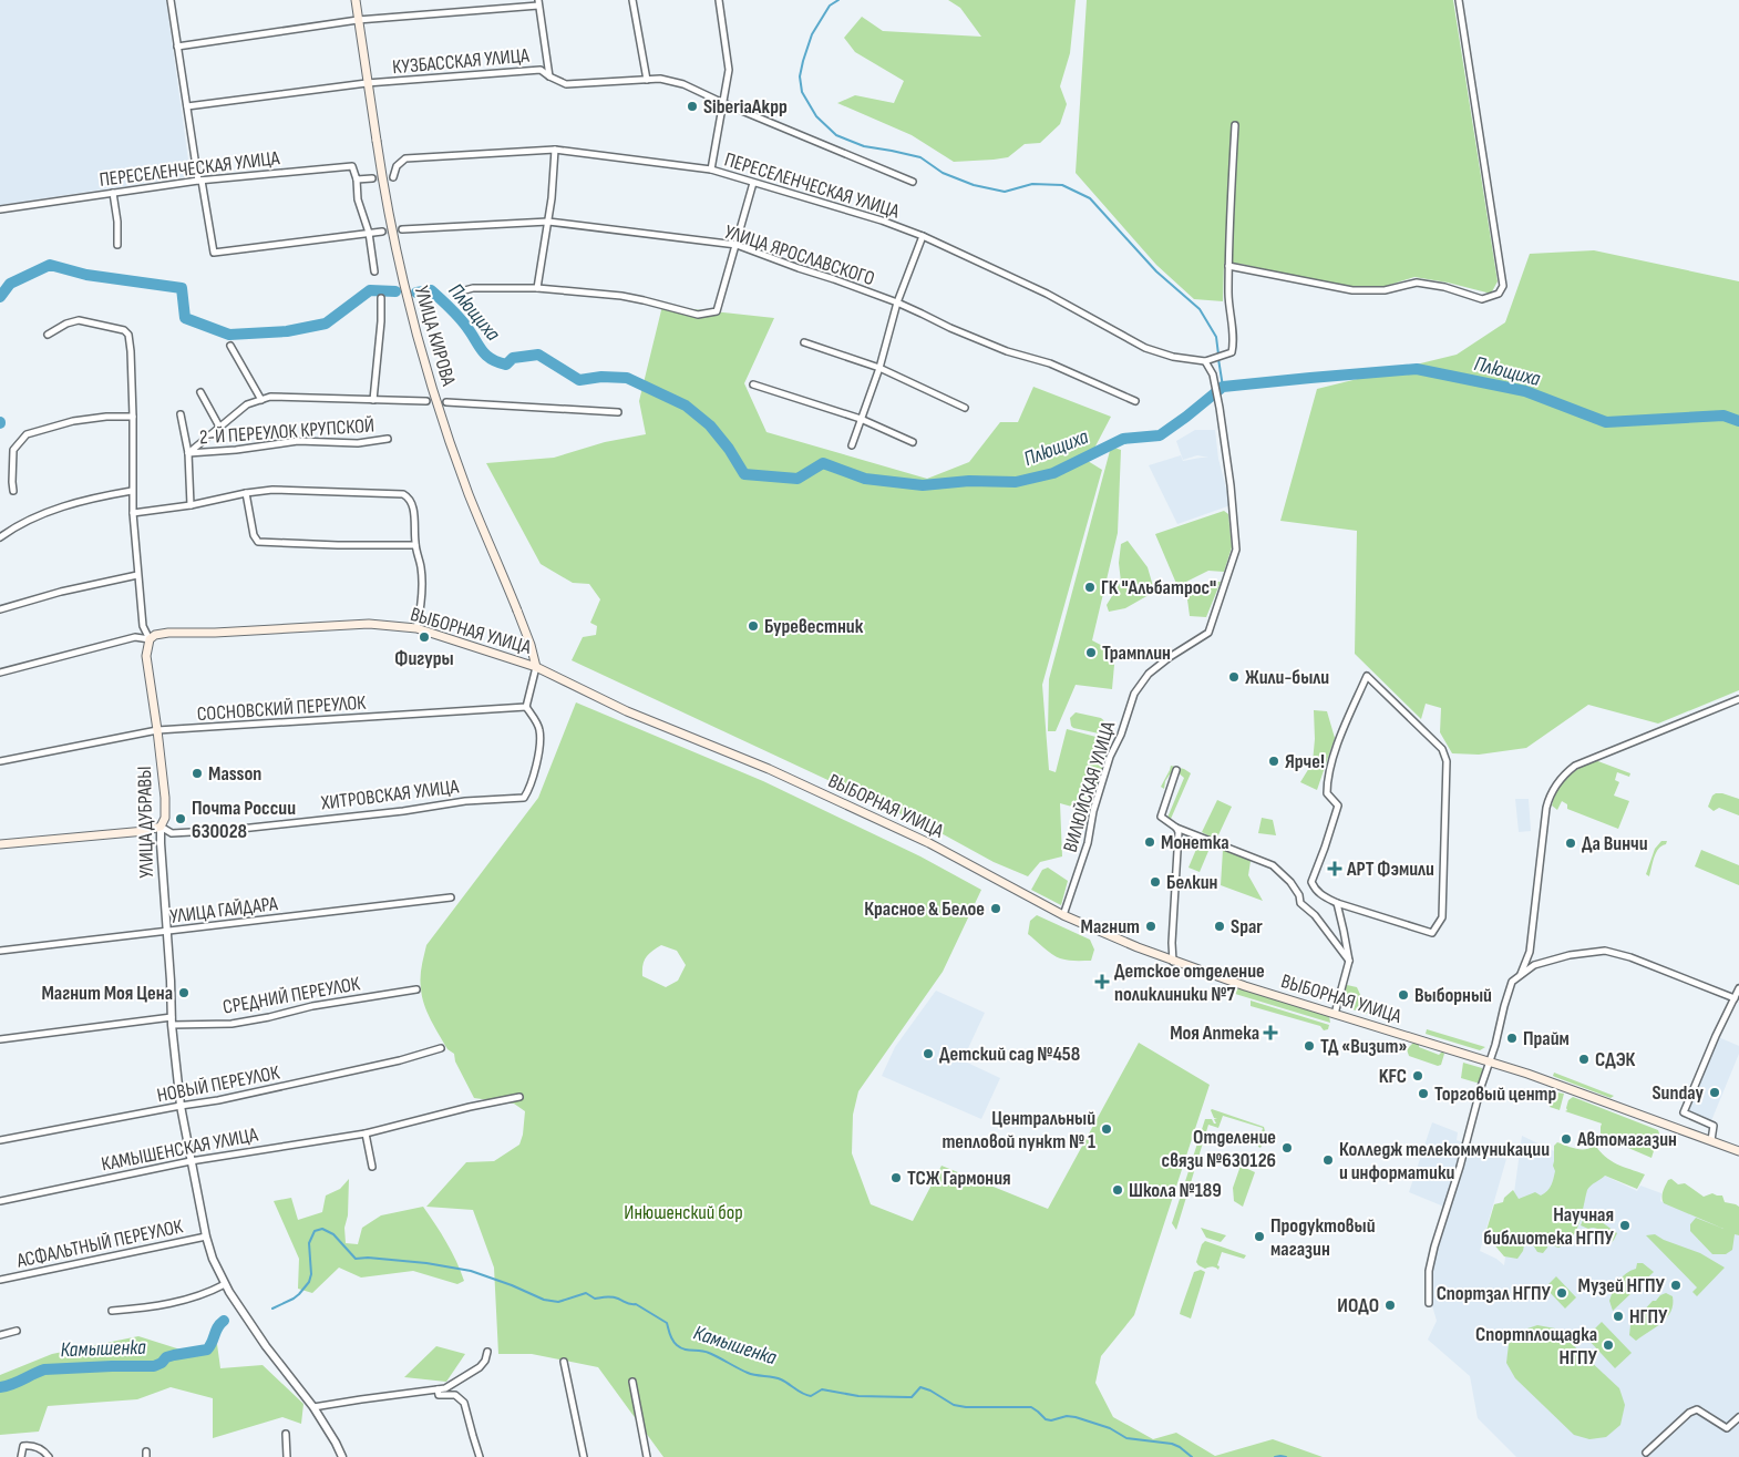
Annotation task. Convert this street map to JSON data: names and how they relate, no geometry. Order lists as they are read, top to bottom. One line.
{"streets":{"main road":["УЛИЦА КИРОВА","ВЫБОРНАЯ УЛИЦА","ХИТРОВСКАЯ УЛИЦА","УЛИЦА ДУБРАВЫ"],"street":["КУЗБАССКАЯ УЛИЦА","ПЕРЕСЕЛЕНЧЕСКАЯ УЛИЦА","УЛИЦА ЯРОСЛАВСКОГО","2-Й ПЕРЕУЛОК КРУПСКОЙ","СОСНОВСКИЙ ПЕРЕУЛОК","ВИЛЮЙСКАЯ УЛИЦА","УЛИЦА ГАЙДАРА","СРЕДНИЙ ПЕРЕУЛОК","НОВЫЙ ПЕРЕУЛОК","КАМЫШЕНСКАЯ УЛИЦА","АСФАЛЬТНЫЙ ПЕРЕУЛОК"]},"crossings":[["КУЗБАССКАЯ УЛИЦА","УЛИЦА КИРОВА"],["ПЕРЕСЕЛЕНЧЕСКАЯ УЛИЦА","ВИЛЮЙСКАЯ УЛИЦА"],["УЛИЦА КИРОВА","ВЫБОРНАЯ УЛИЦА"],["ВЫБОРНАЯ УЛИЦА","ВИЛЮЙСКАЯ УЛИЦА"],["ВЫБОРНАЯ УЛИЦА","УЛИЦА ДУБРАВЫ"],["СОСНОВСКИЙ ПЕРЕУЛОК","ХИТРОВСКАЯ УЛИЦА"],["СОСНОВСКИЙ ПЕРЕУЛОК","УЛИЦА ДУБРАВЫ"],["ХИТРОВСКАЯ УЛИЦА","УЛИЦА ДУБРАВЫ"],["УЛИЦА ДУБРАВЫ","УЛИЦА ГАЙДАРА"],["УЛИЦА ДУБРАВЫ","СРЕДНИЙ ПЕРЕУЛОК"],["УЛИЦА ДУБРАВЫ","НОВЫЙ ПЕРЕУЛОК"],["УЛИЦА ДУБРАВЫ","КАМЫШЕНСКАЯ УЛИЦА"],["УЛИЦА ДУБРАВЫ","АСФАЛЬТНЫЙ ПЕРЕУЛОК"]],"water":["Плющиха","Камышенка"],"parks":["Инюшенский бор"],"places":{"other":["SiberiaAkpp","ГК \"Альбатрос\"","Буревестник","Фигуры","Трамплин","Жили-были","Ярче!","Masson","Почта России 630028","Монетка","Да Винчи","Белкин","Красное & Белое","Магнит","Spar","Магнит Моя Цена","Выборный","Прайм","ТД «Визит»","Детский сад №458","СДЭК","KFC","Sunday","Торговый центр","Центральный тепловой пункт № 1","Автомагазин","Отделение связи №630126","Колледж телекоммуникации и информатики","ТСЖ Гармония","Школа №189","Научная библиотека НГПУ","Продуктовый магазин","Музей НГПУ","Спортзал НГПУ","ИОДО","НГПУ","Спортплощадка НГПУ"],"health":["АРТ Фэмили","Детское отделение поликлиники №7","Моя Аптека"]}}
